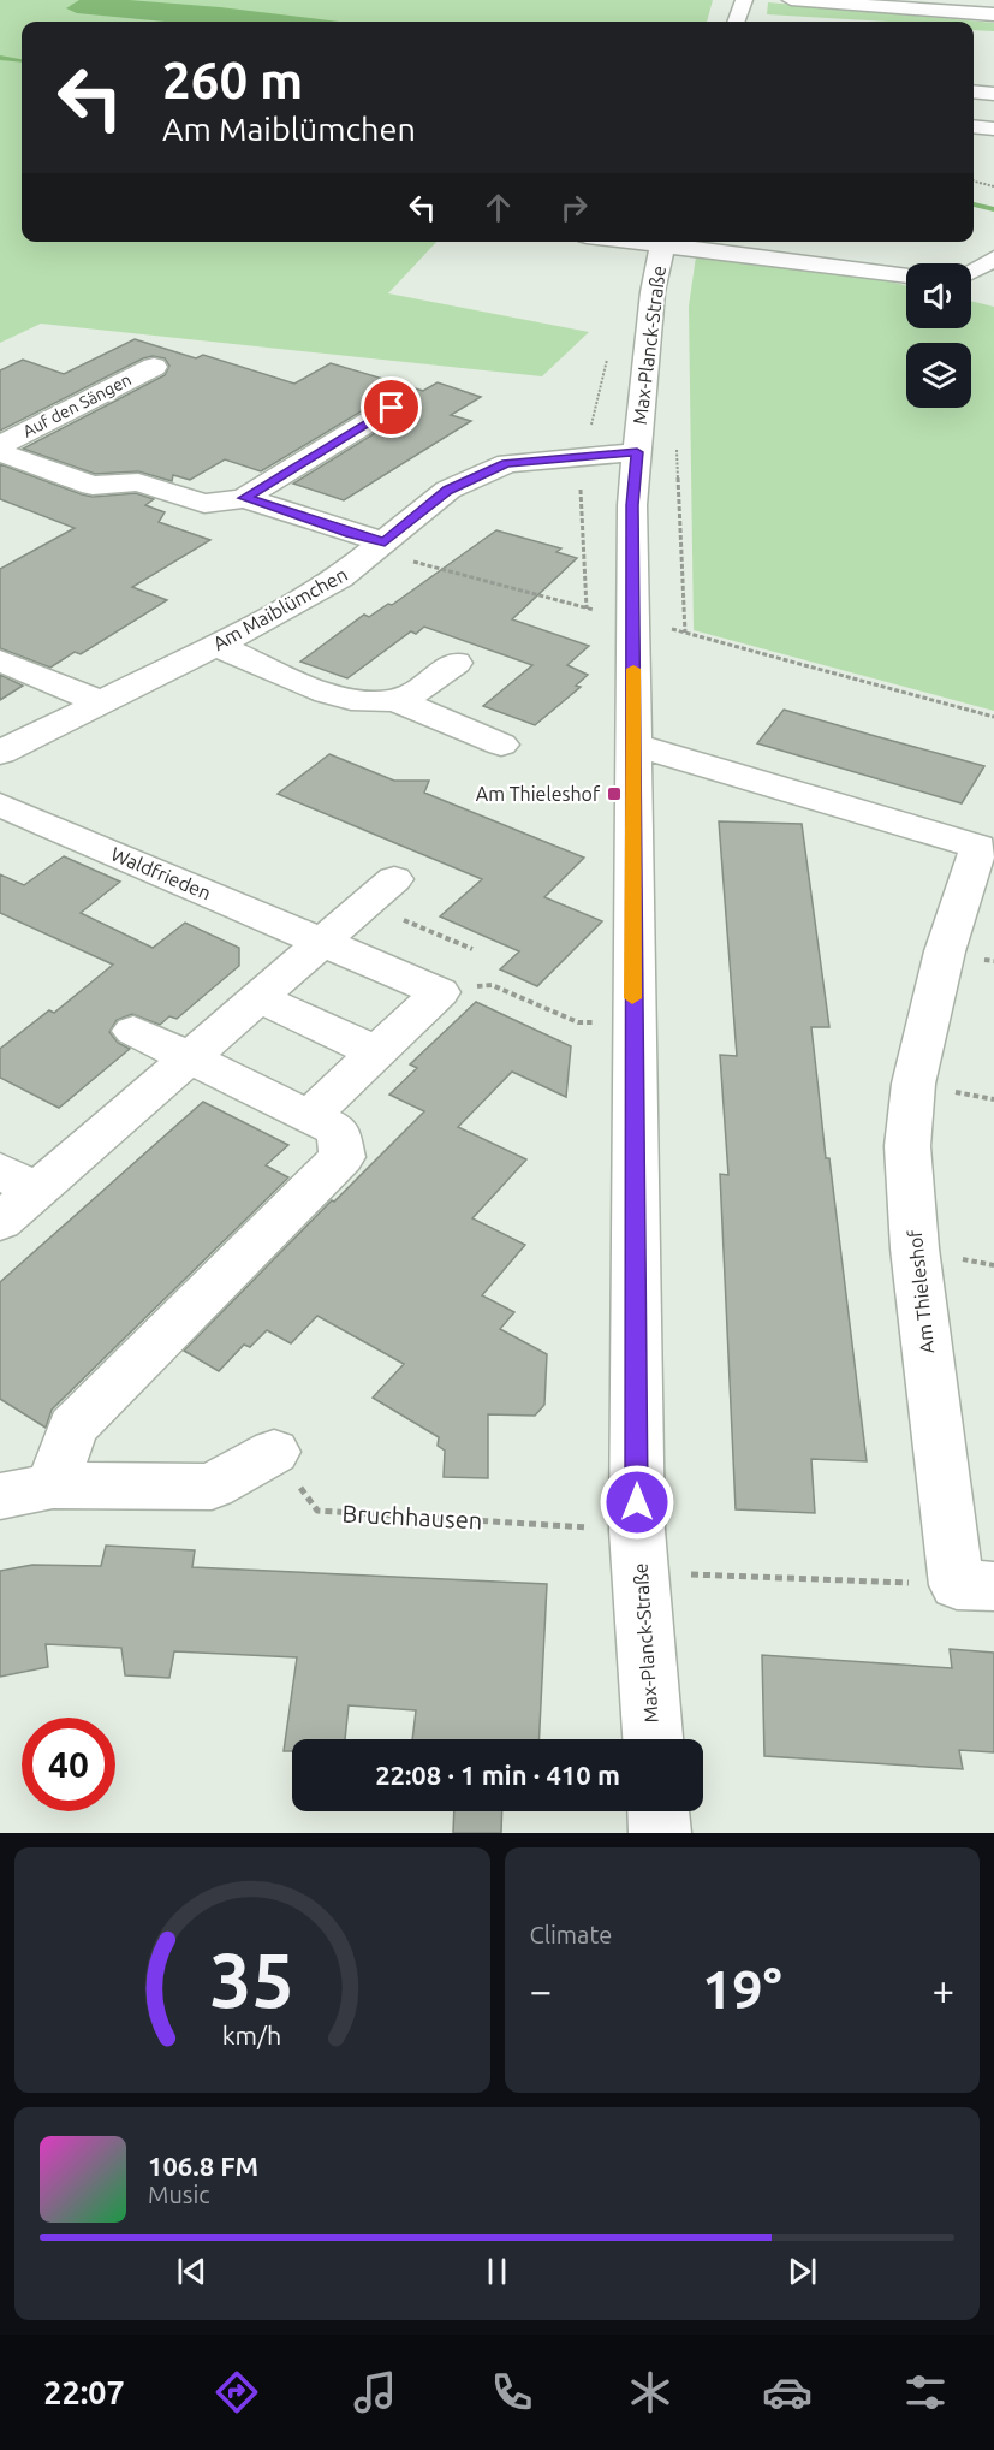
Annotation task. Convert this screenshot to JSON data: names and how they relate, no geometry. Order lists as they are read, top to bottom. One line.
{"streets":{"main road":["Max-Planck-Straße","Auf den Sängen","Am Maiblümchen","Waldfrieden","Am Thieleshof"],"path":["Bruchhausen"]},"crossings":[["Max-Planck-Straße","Am Maiblümchen"],["Max-Planck-Straße","Am Thieleshof"],["Max-Planck-Straße","Bruchhausen"],["Auf den Sängen","Am Maiblümchen"]],"places":{"transit":["Am Thieleshof"]},"page":{"turn":["260 m","Am Maiblümchen"],"limit":"40","trip":"22:08 · 1 min · 410 m","tile":"Climate","heat":["−","19°","+"],"song":["106.8 FM","Music"],"tabs":"22:07","gauge":["35","km/h"]}}
